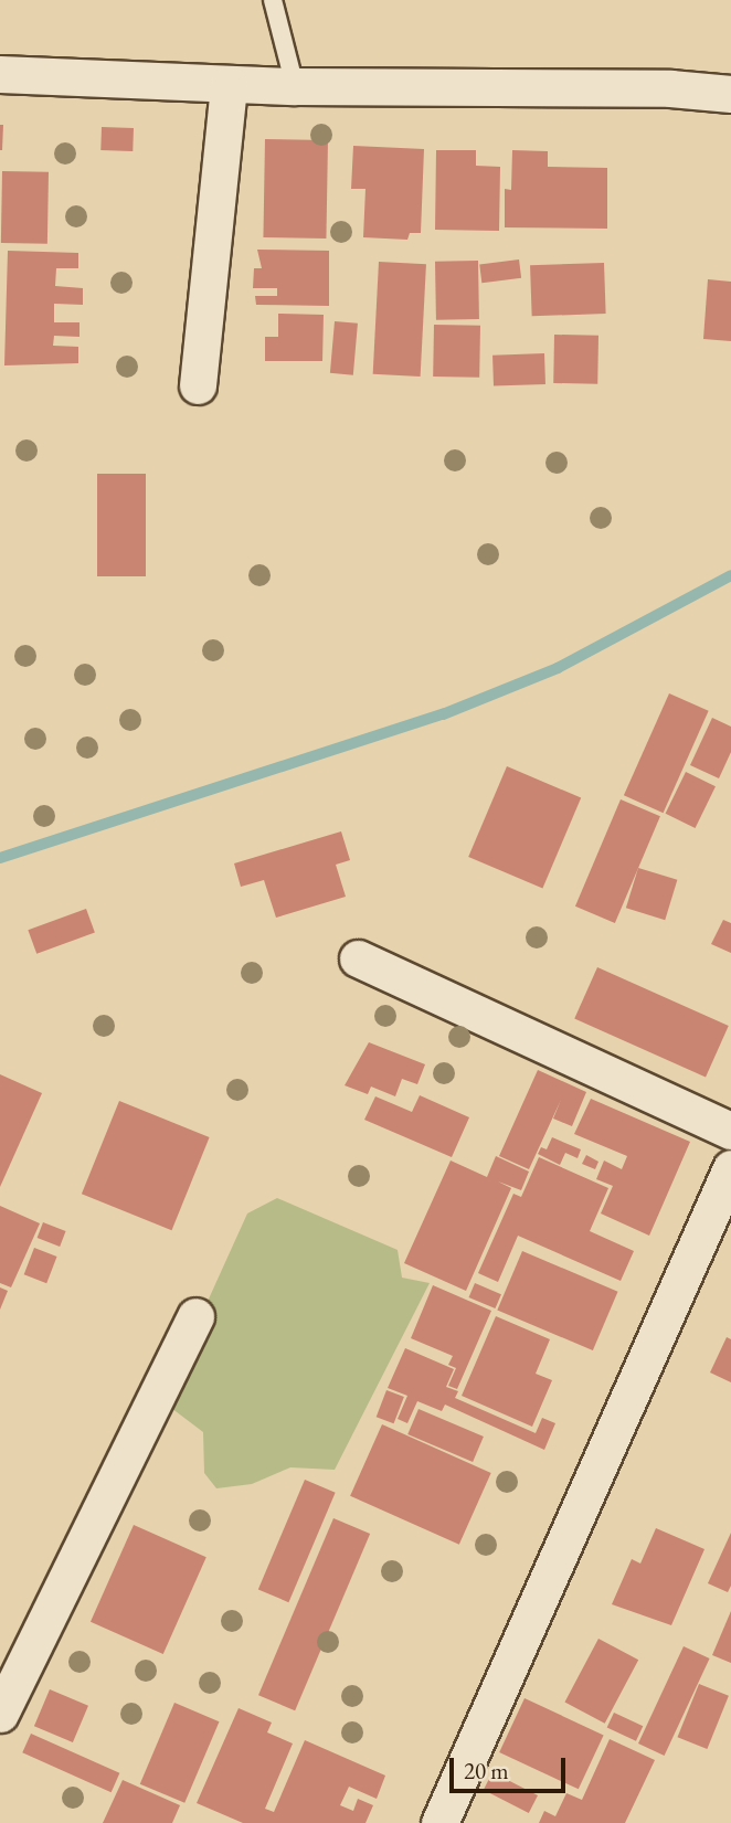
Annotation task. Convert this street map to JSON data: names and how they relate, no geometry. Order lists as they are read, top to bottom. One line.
{"scale_bar":"20 m"}
